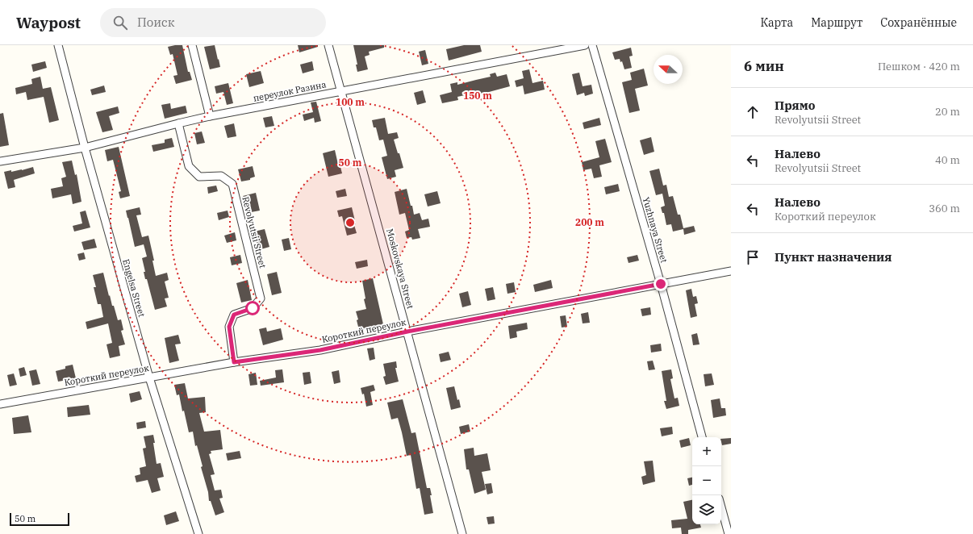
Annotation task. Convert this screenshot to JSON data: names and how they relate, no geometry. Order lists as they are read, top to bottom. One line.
{"streets":{"street":["переулок Разина","Yuzhnaya Street","Revolyutsii Street","Moskovskaya Street","Engelsa Street","Короткий переулок"]},"crossings":[["переулок Разина","Revolyutsii Street"],["переулок Разина","Moskovskaya Street"],["переулок Разина","Engelsa Street"],["Yuzhnaya Street","Короткий переулок"],["Revolyutsii Street","Короткий переулок"],["Moskovskaya Street","Короткий переулок"],["Engelsa Street","Короткий переулок"]],"scale_bar":"50 m","north":"left","page":{"header":"Waypost","search":"Поиск","nav":["Карта","Маршрут","Сохранённые"],"heading":["6 мин","Пешком · 420 m"],"list":[["Прямо","Revolyutsii Street","20 m"],["Налево","Revolyutsii Street","40 m"],["Налево","Короткий переулок","360 m"],"Пункт назначения"],"map_buttons":["+","−"],"scale":"50 m"},"rings":["150 m","100 m","50 m","200 m"]}
